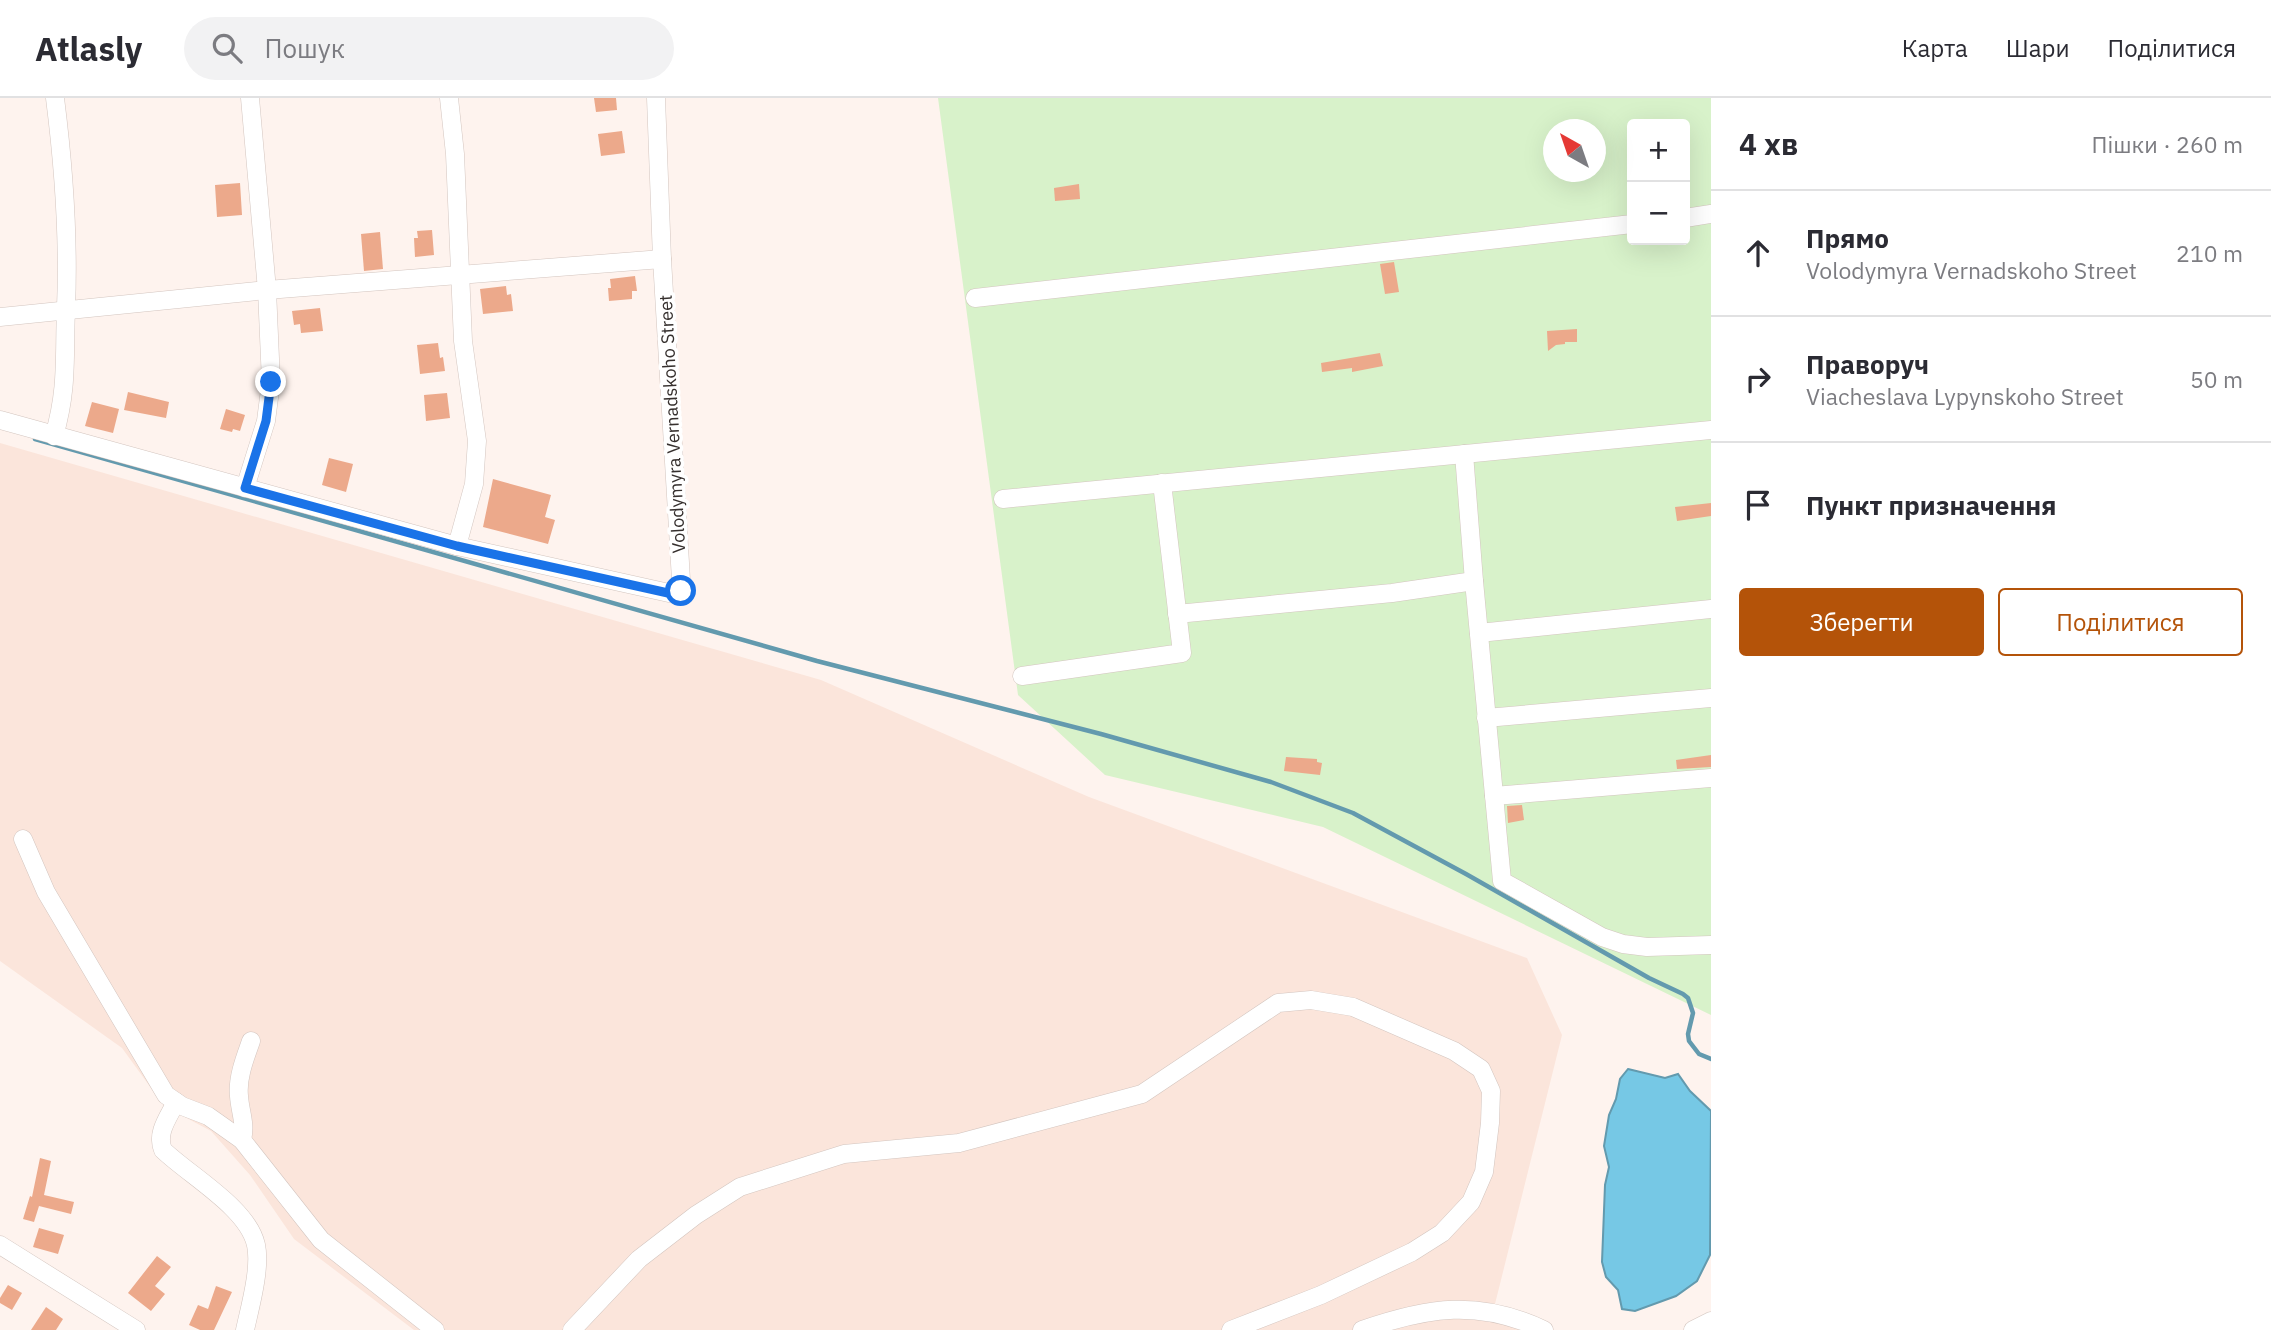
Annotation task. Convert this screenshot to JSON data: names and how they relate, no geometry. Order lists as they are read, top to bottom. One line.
{"streets":{"street":["Volodymyra Vernadskoho Street"]},"north":"top left","page":{"header":"Atlasly","search":"Пошук","nav":["Карта","Шари","Поділитися"],"heading":["4 хв","Пішки · 260 m"],"map_buttons":["+","−"],"list":[["Прямо","Volodymyra Vernadskoho Street","210 m"],["Праворуч","Viacheslava Lypynskoho Street","50 m"],"Пункт призначення"],"buttons":["Зберегти","Поділитися"]}}
